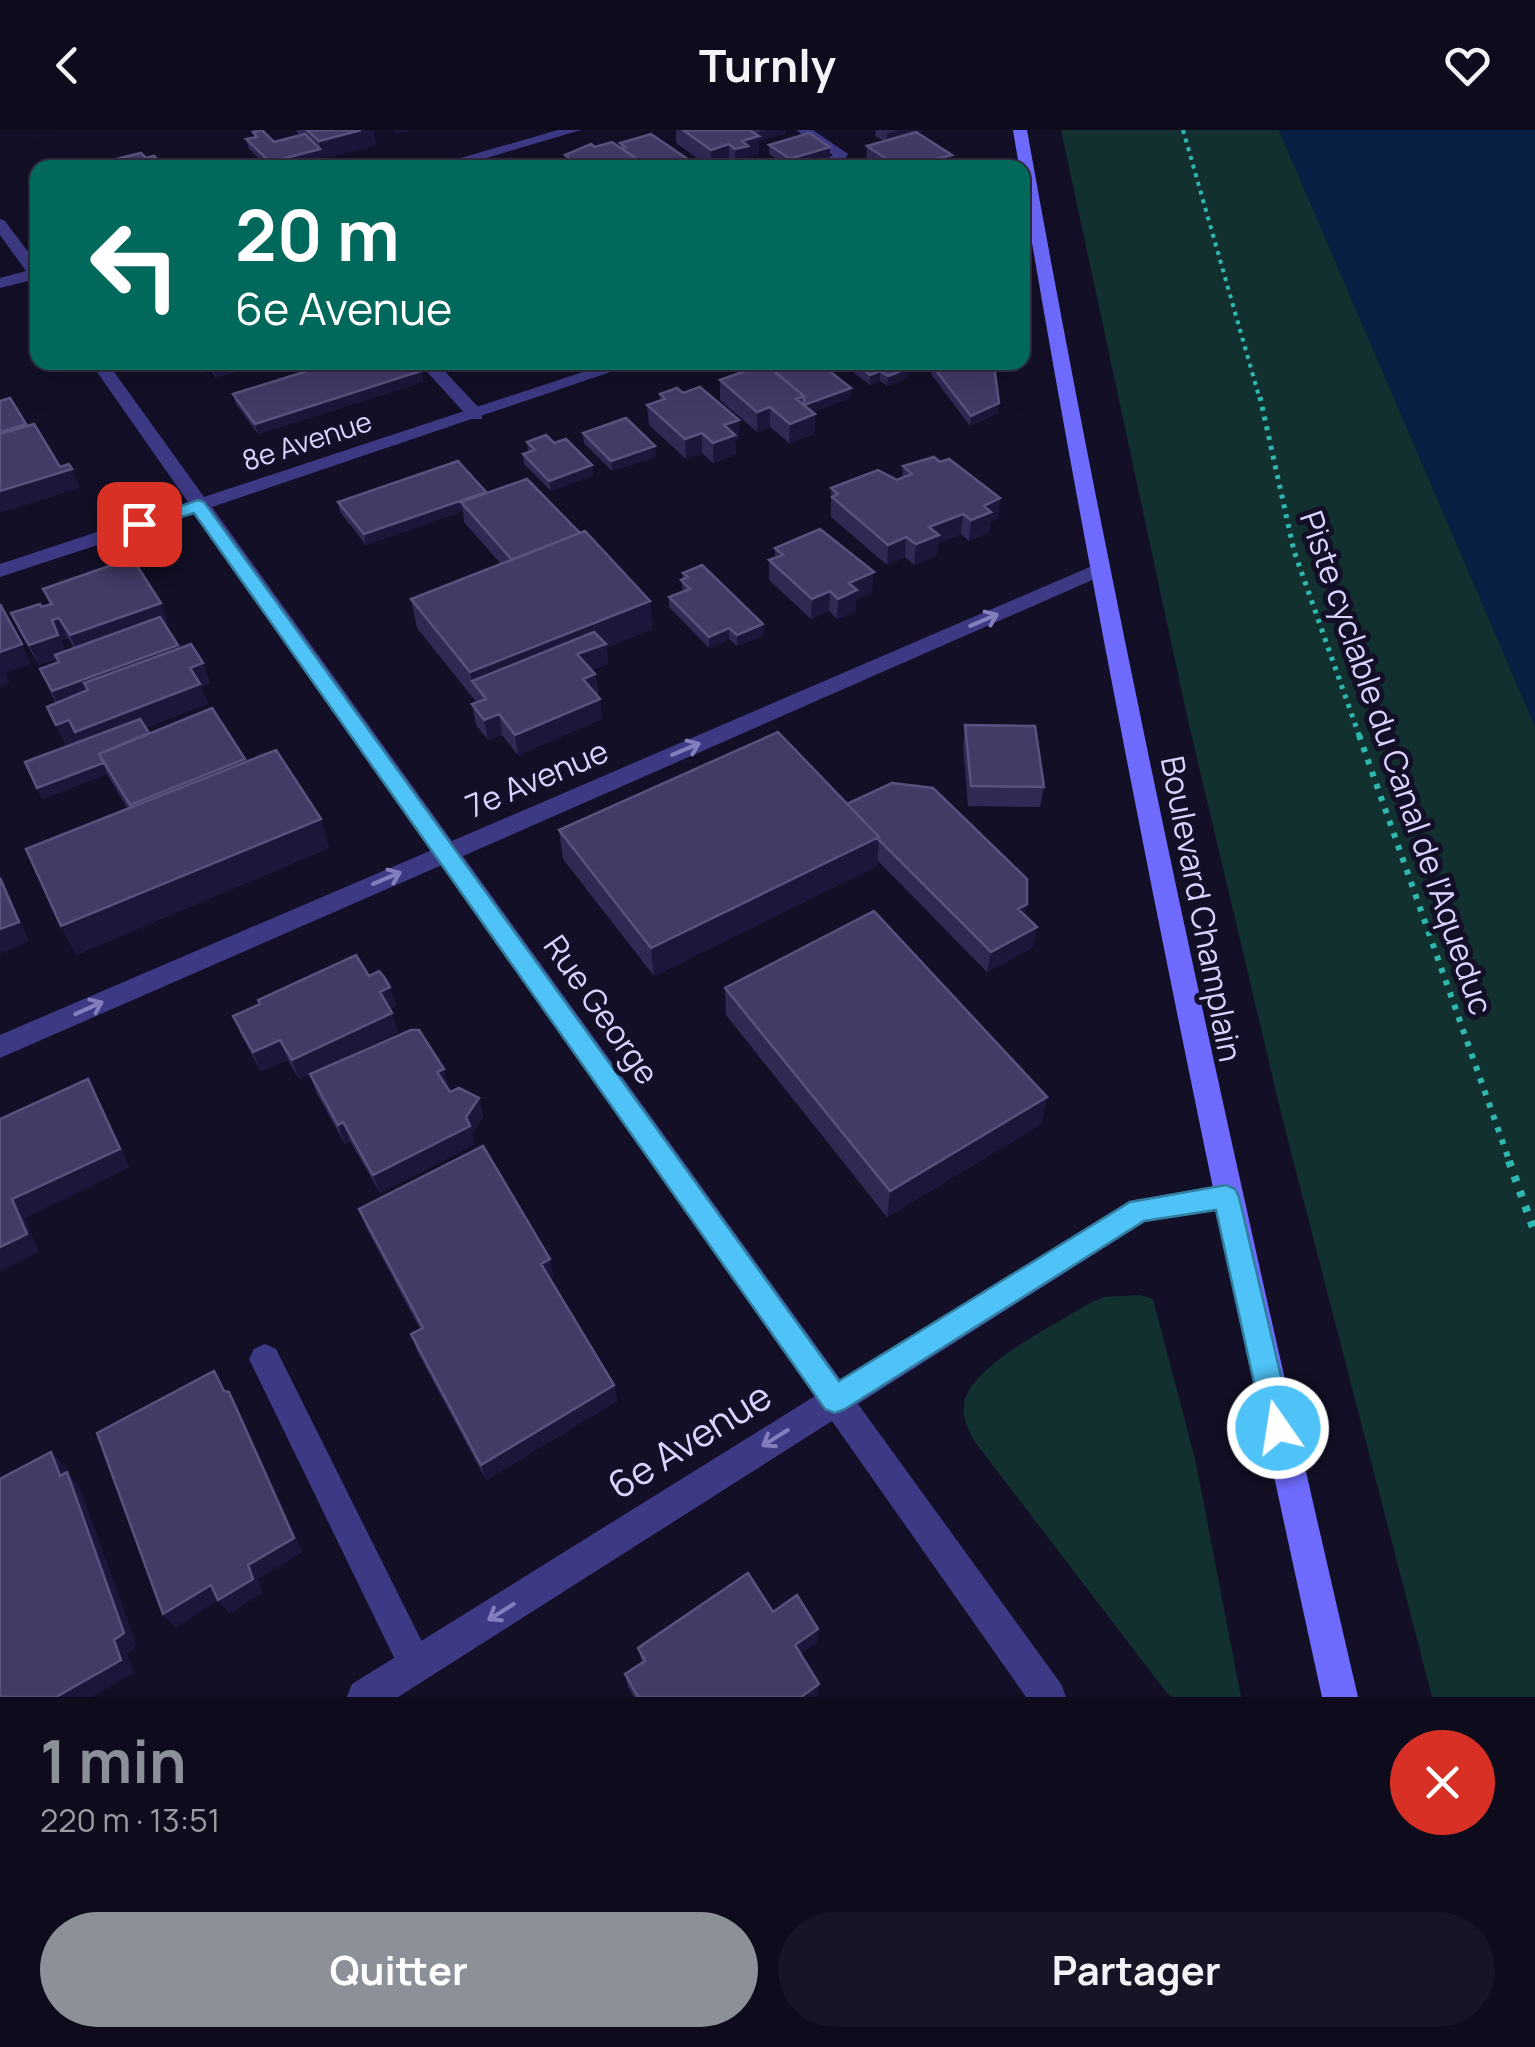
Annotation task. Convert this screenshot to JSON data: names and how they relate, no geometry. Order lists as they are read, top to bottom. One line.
{"streets":{"main road":["Boulevard Champlain"],"street":["8e Avenue","7e Avenue","Rue George","6e Avenue"],"path":["Piste cyclable du Canal de l'Aqueduc"]},"crossings":[["8e Avenue","Rue George"],["7e Avenue","Boulevard Champlain"],["7e Avenue","Rue George"],["Boulevard Champlain","6e Avenue"],["Rue George","6e Avenue"]],"one_way":["7e Avenue","6e Avenue"],"page":{"header":"Turnly","turn":["20 m","6e Avenue"],"heading":["1 min","220 m · 13:51"],"buttons":["Quitter","Partager"]}}
